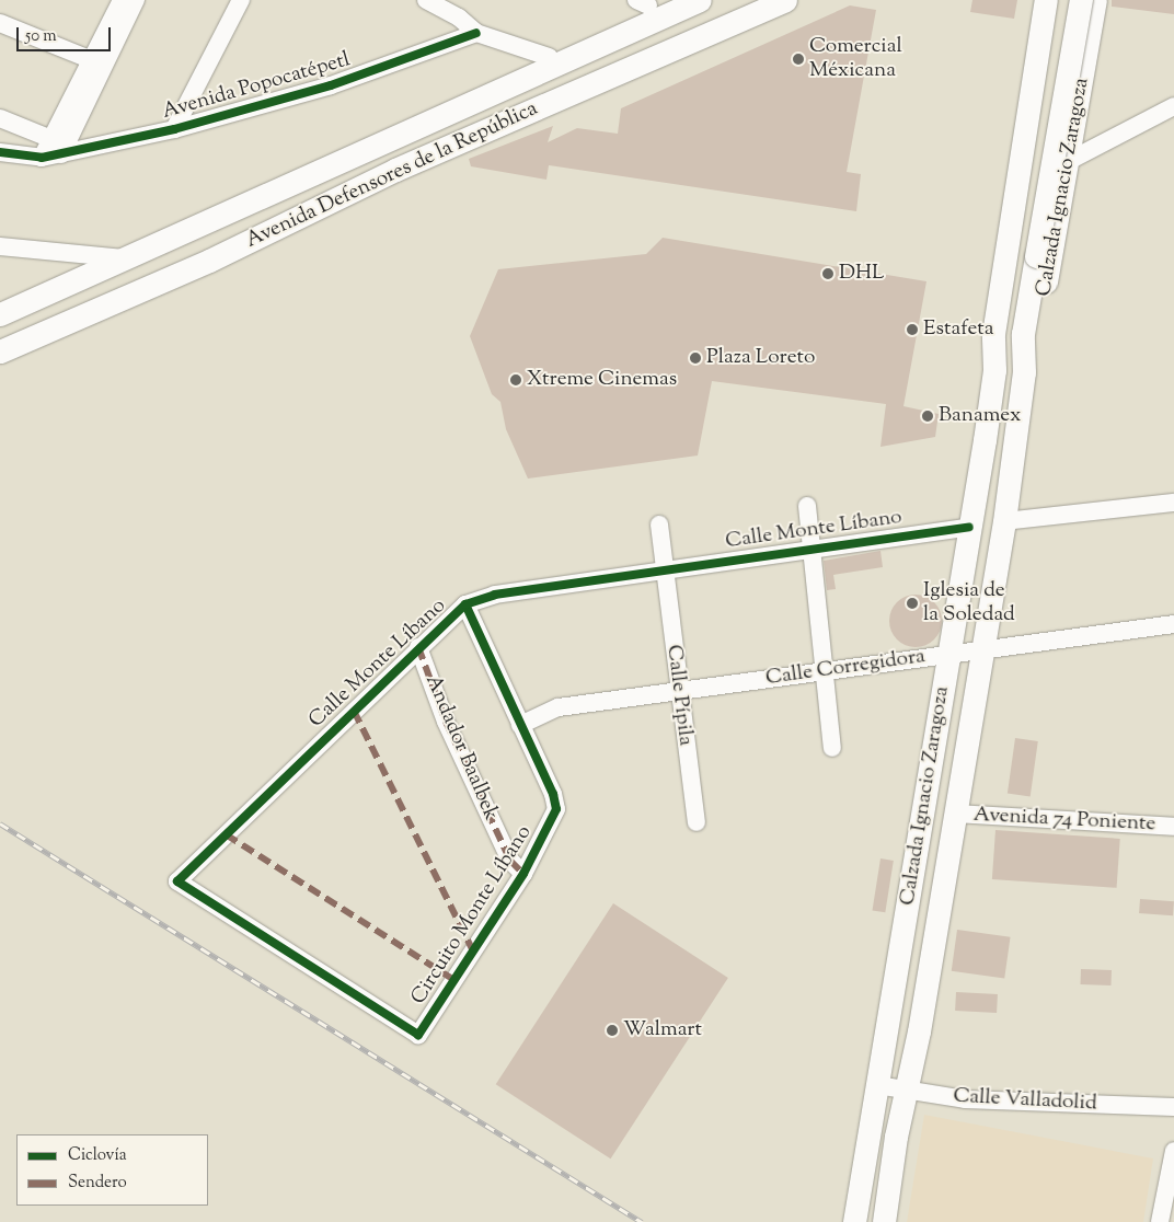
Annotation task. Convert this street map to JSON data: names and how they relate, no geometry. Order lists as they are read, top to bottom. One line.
{"streets":{"main road":["Avenida Defensores de la República","Calzada Ignacio Zaragoza"],"street":["Avenida Popocatépetl","Calle Monte Líbano","Calle Corregidora","Calle Pípila","Andador Baalbek","Avenida 74 Poniente","Circuito Monte Líbano","Calle Valladolid"]},"crossings":[["Calzada Ignacio Zaragoza","Calle Monte Líbano"],["Calzada Ignacio Zaragoza","Calle Corregidora"],["Calzada Ignacio Zaragoza","Avenida 74 Poniente"],["Calzada Ignacio Zaragoza","Calle Valladolid"],["Calle Monte Líbano","Calle Pípila"],["Calle Monte Líbano","Andador Baalbek"],["Calle Monte Líbano","Circuito Monte Líbano"],["Calle Corregidora","Calle Pípila"],["Calle Corregidora","Circuito Monte Líbano"],["Andador Baalbek","Circuito Monte Líbano"]],"places":["Comercial Méxicana","DHL","Estafeta","Plaza Loreto","Xtreme Cinemas","Banamex","Iglesia de la Soledad","Walmart"],"legend":["Ciclovía","Sendero"],"scale_bar":"50 m"}
